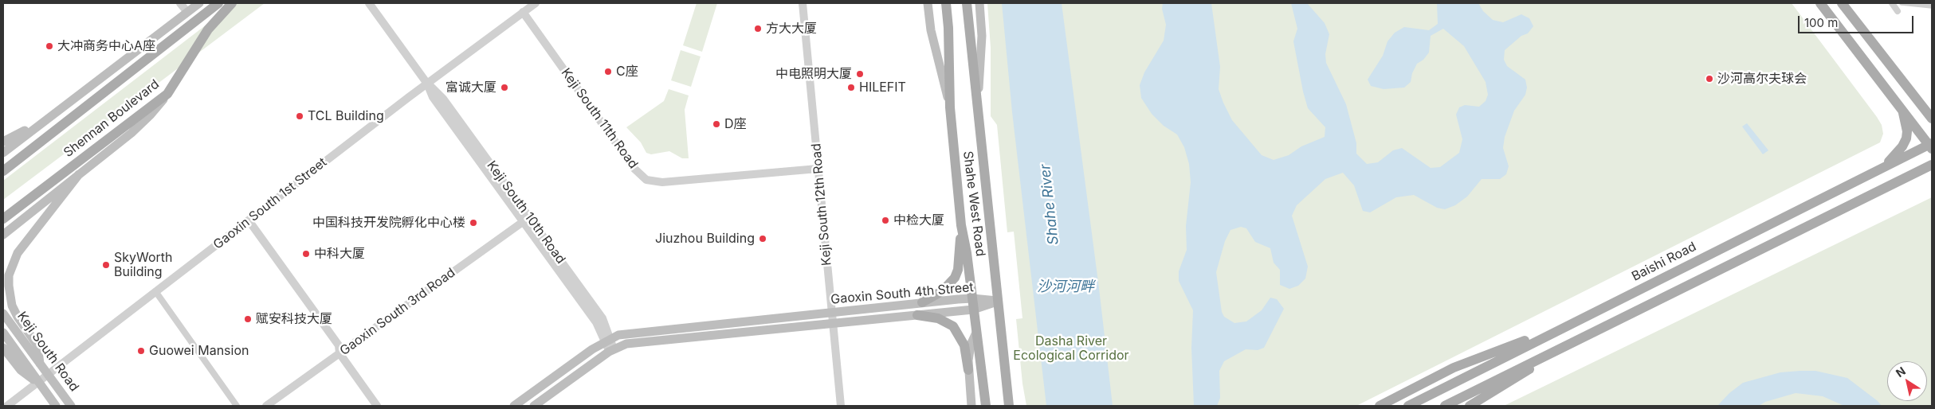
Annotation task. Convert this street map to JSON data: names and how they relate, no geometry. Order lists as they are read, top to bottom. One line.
{"streets":{"main road":["Shennan Boulevard","Shahe West Road","Baishi Road","Gaoxin South 4th Street","Keji South Road"],"street":["Keji South 11th Road","Gaoxin South 1st Street","Keji South 12th Road","Keji South 10th Road","Gaoxin South 3rd Road"]},"crossings":[["Keji South 11th Road","Gaoxin South 1st Street"],["Keji South 11th Road","Keji South 12th Road"],["Gaoxin South 1st Street","Keji South 10th Road"],["Gaoxin South 1st Street","Keji South Road"],["Shahe West Road","Gaoxin South 4th Street"],["Keji South 12th Road","Gaoxin South 4th Street"],["Keji South 10th Road","Gaoxin South 4th Street"],["Keji South 10th Road","Gaoxin South 3rd Road"]],"water":["Shahe River","沙河河畔"],"parks":["Dasha River Ecological Corridor"],"places":["方大大厦","大冲商务中心A座","C座","中电照明大厦","沙河高尔夫球会","富诚大厦","HILEFIT","TCL Building","D座","中检大厦","中国科技开发院孵化中心楼","Jiuzhou Building","中科大厦","SkyWorth Building","赋安科技大厦","Guowei Mansion"],"scale_bar":"100 m","north":"top left"}
